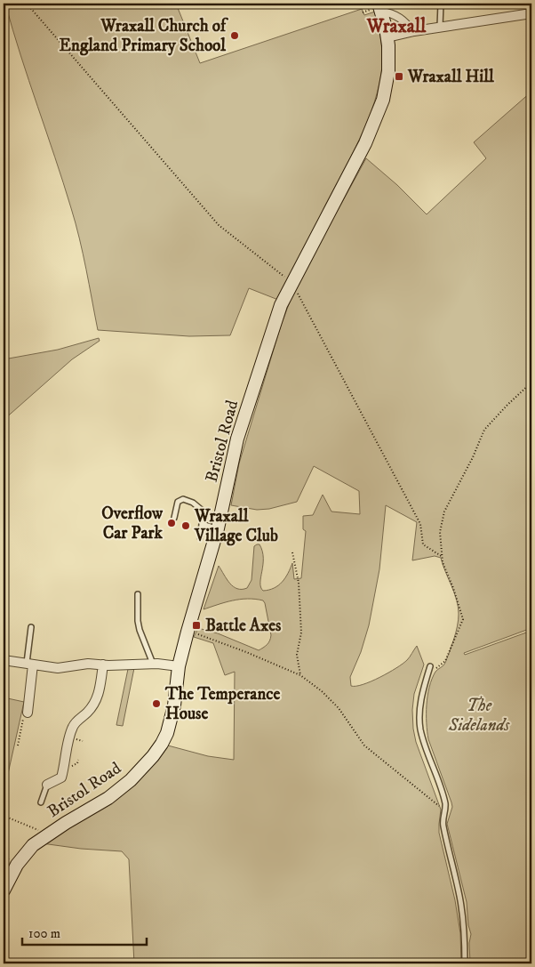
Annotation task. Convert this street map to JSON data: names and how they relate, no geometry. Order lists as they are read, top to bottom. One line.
{"streets":{"main road":["Bristol Road"]},"districts":["Wraxall"],"parks":["The Sidelands"],"places":{"other":["Wraxall Church of England Primary School","Overflow Car Park","Wraxall Village Club","The Temperance House"],"transit":["Wraxall Hill","Battle Axes"]},"scale_bar":"100 m"}
